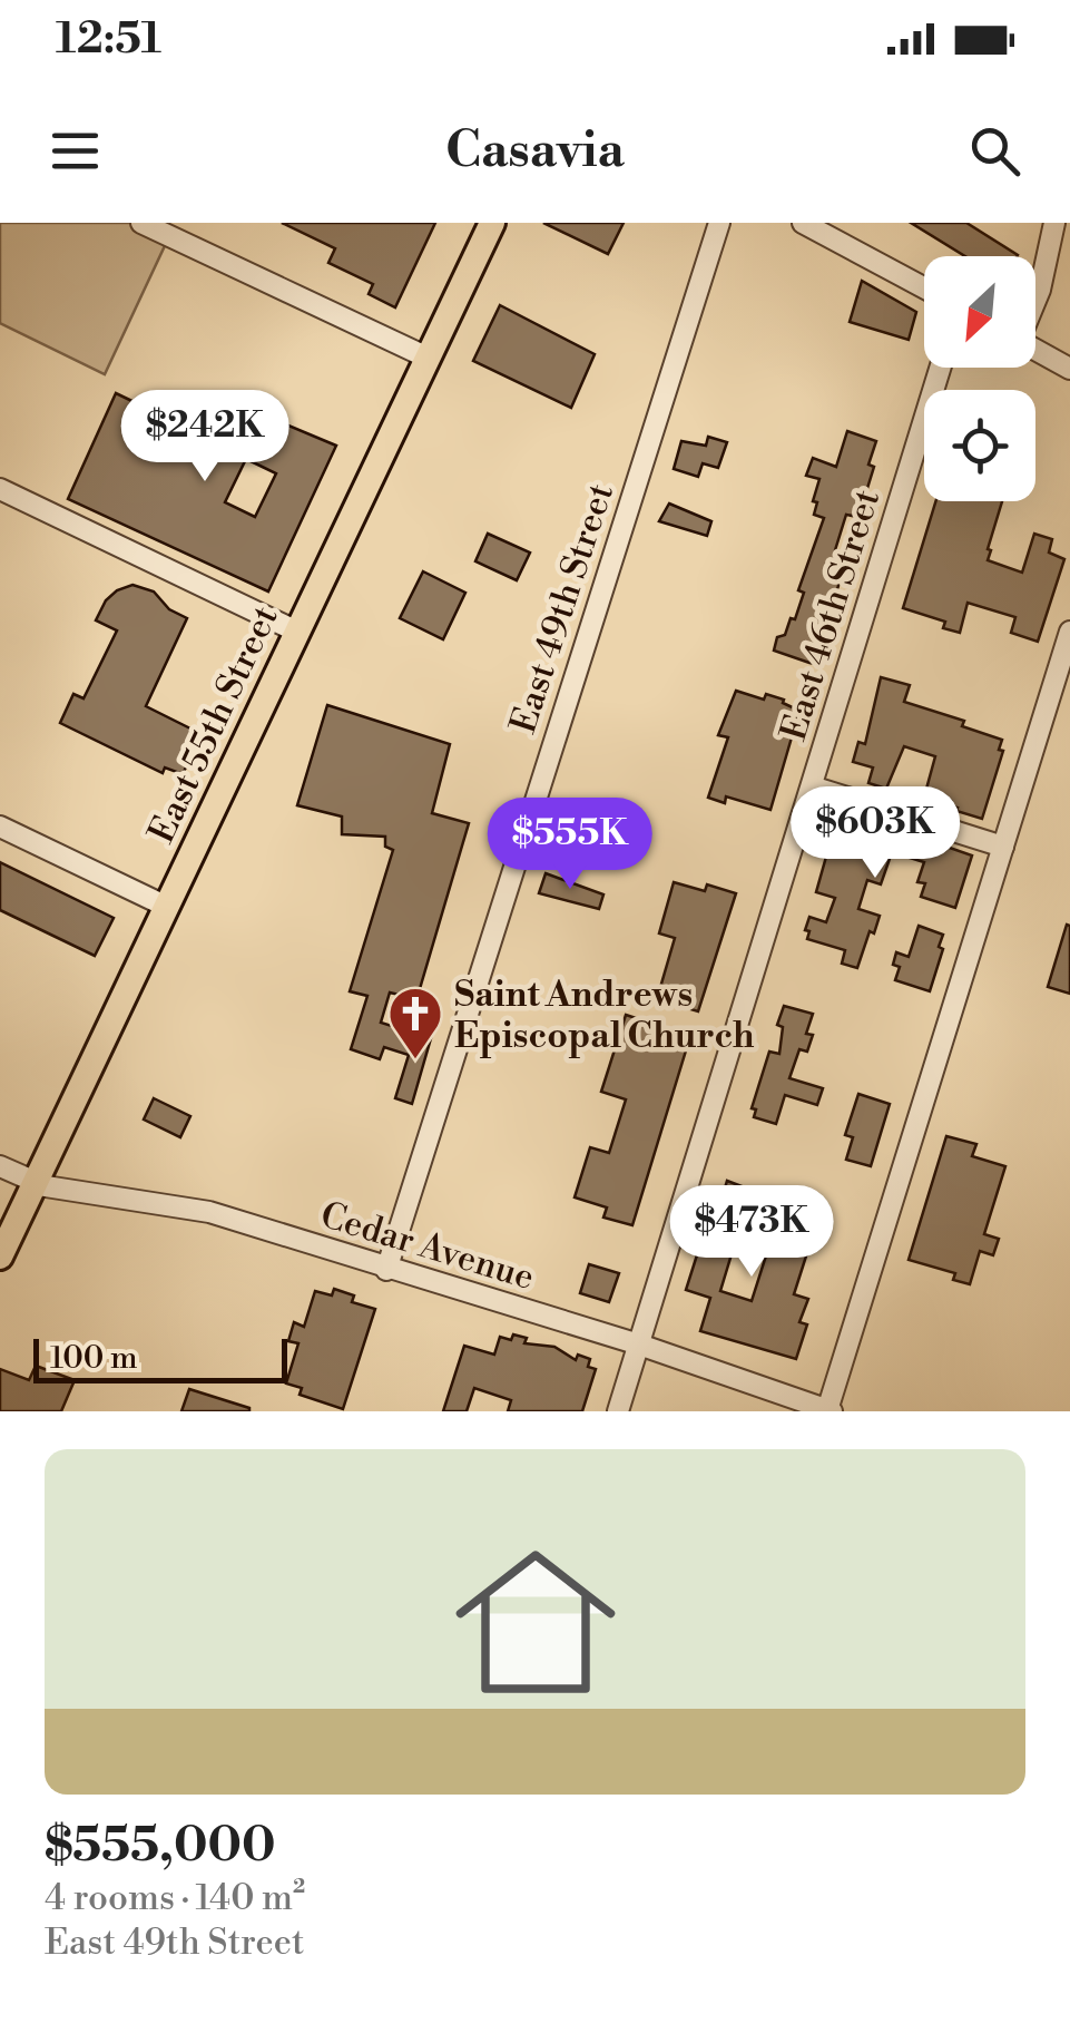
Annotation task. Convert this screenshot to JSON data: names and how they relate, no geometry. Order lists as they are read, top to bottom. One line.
{"streets":{"main road":["East 55th Street"],"street":["East 49th Street","East 46th Street","Cedar Avenue"]},"crossings":[["East 49th Street","Cedar Avenue"],["East 46th Street","Cedar Avenue"],["East 55th Street","Cedar Avenue"]],"places":{"church":["Saint Andrews Episcopal Church"]},"scale_bar":"100 m","north":"bottom left","page":{"status":"12:51","header":"Casavia","price":["$242K","$603K","$555K","$473K"],"scale":"100 m","list":[{"name":"$555,000","note":"4 rooms · 140 m² · East 49th Street"}]}}
